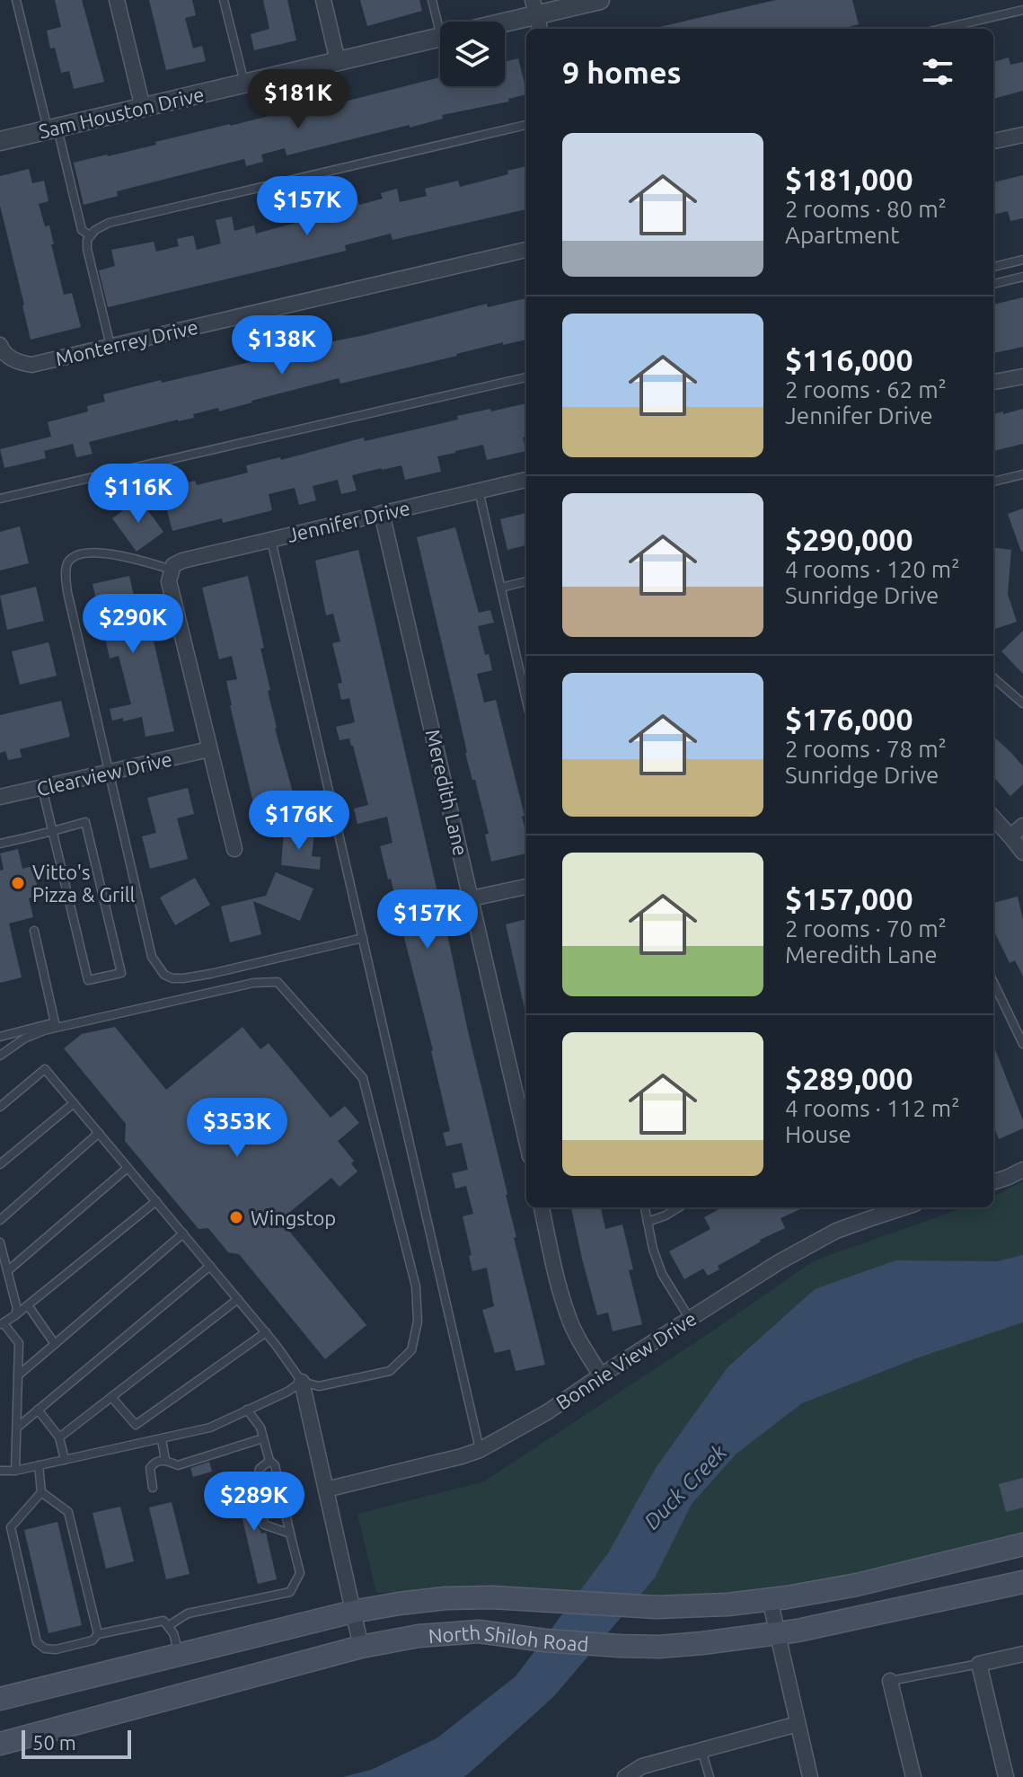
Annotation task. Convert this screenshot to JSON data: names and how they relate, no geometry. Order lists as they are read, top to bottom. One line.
{"streets":{"main road":["North Shiloh Road"],"street":["Sam Houston Drive","Monterrey Drive","Jennifer Drive","Clearview Drive","Meredith Lane","Bonnie View Drive"]},"crossings":[["Jennifer Drive","Meredith Lane"]],"water":["Duck Creek"],"places":["Vitto's Pizza & Grill","Wingstop"],"scale_bar":"50 m","page":{"heading":"9 homes","price":["$181K","$157K","$138K","$116K","$290K","$176K","$157K","$353K","$289K"],"list":[{"name":"$181,000","note":"2 rooms · 80 m² · Apartment"},{"name":"$116,000","note":"2 rooms · 62 m² · Jennifer Drive"},{"name":"$290,000","note":"4 rooms · 120 m² · Sunridge Drive"},{"name":"$176,000","note":"2 rooms · 78 m² · Sunridge Drive"},{"name":"$157,000","note":"2 rooms · 70 m² · Meredith Lane"},{"name":"$289,000","note":"4 rooms · 112 m² · House"}],"scale":"50 m"}}
